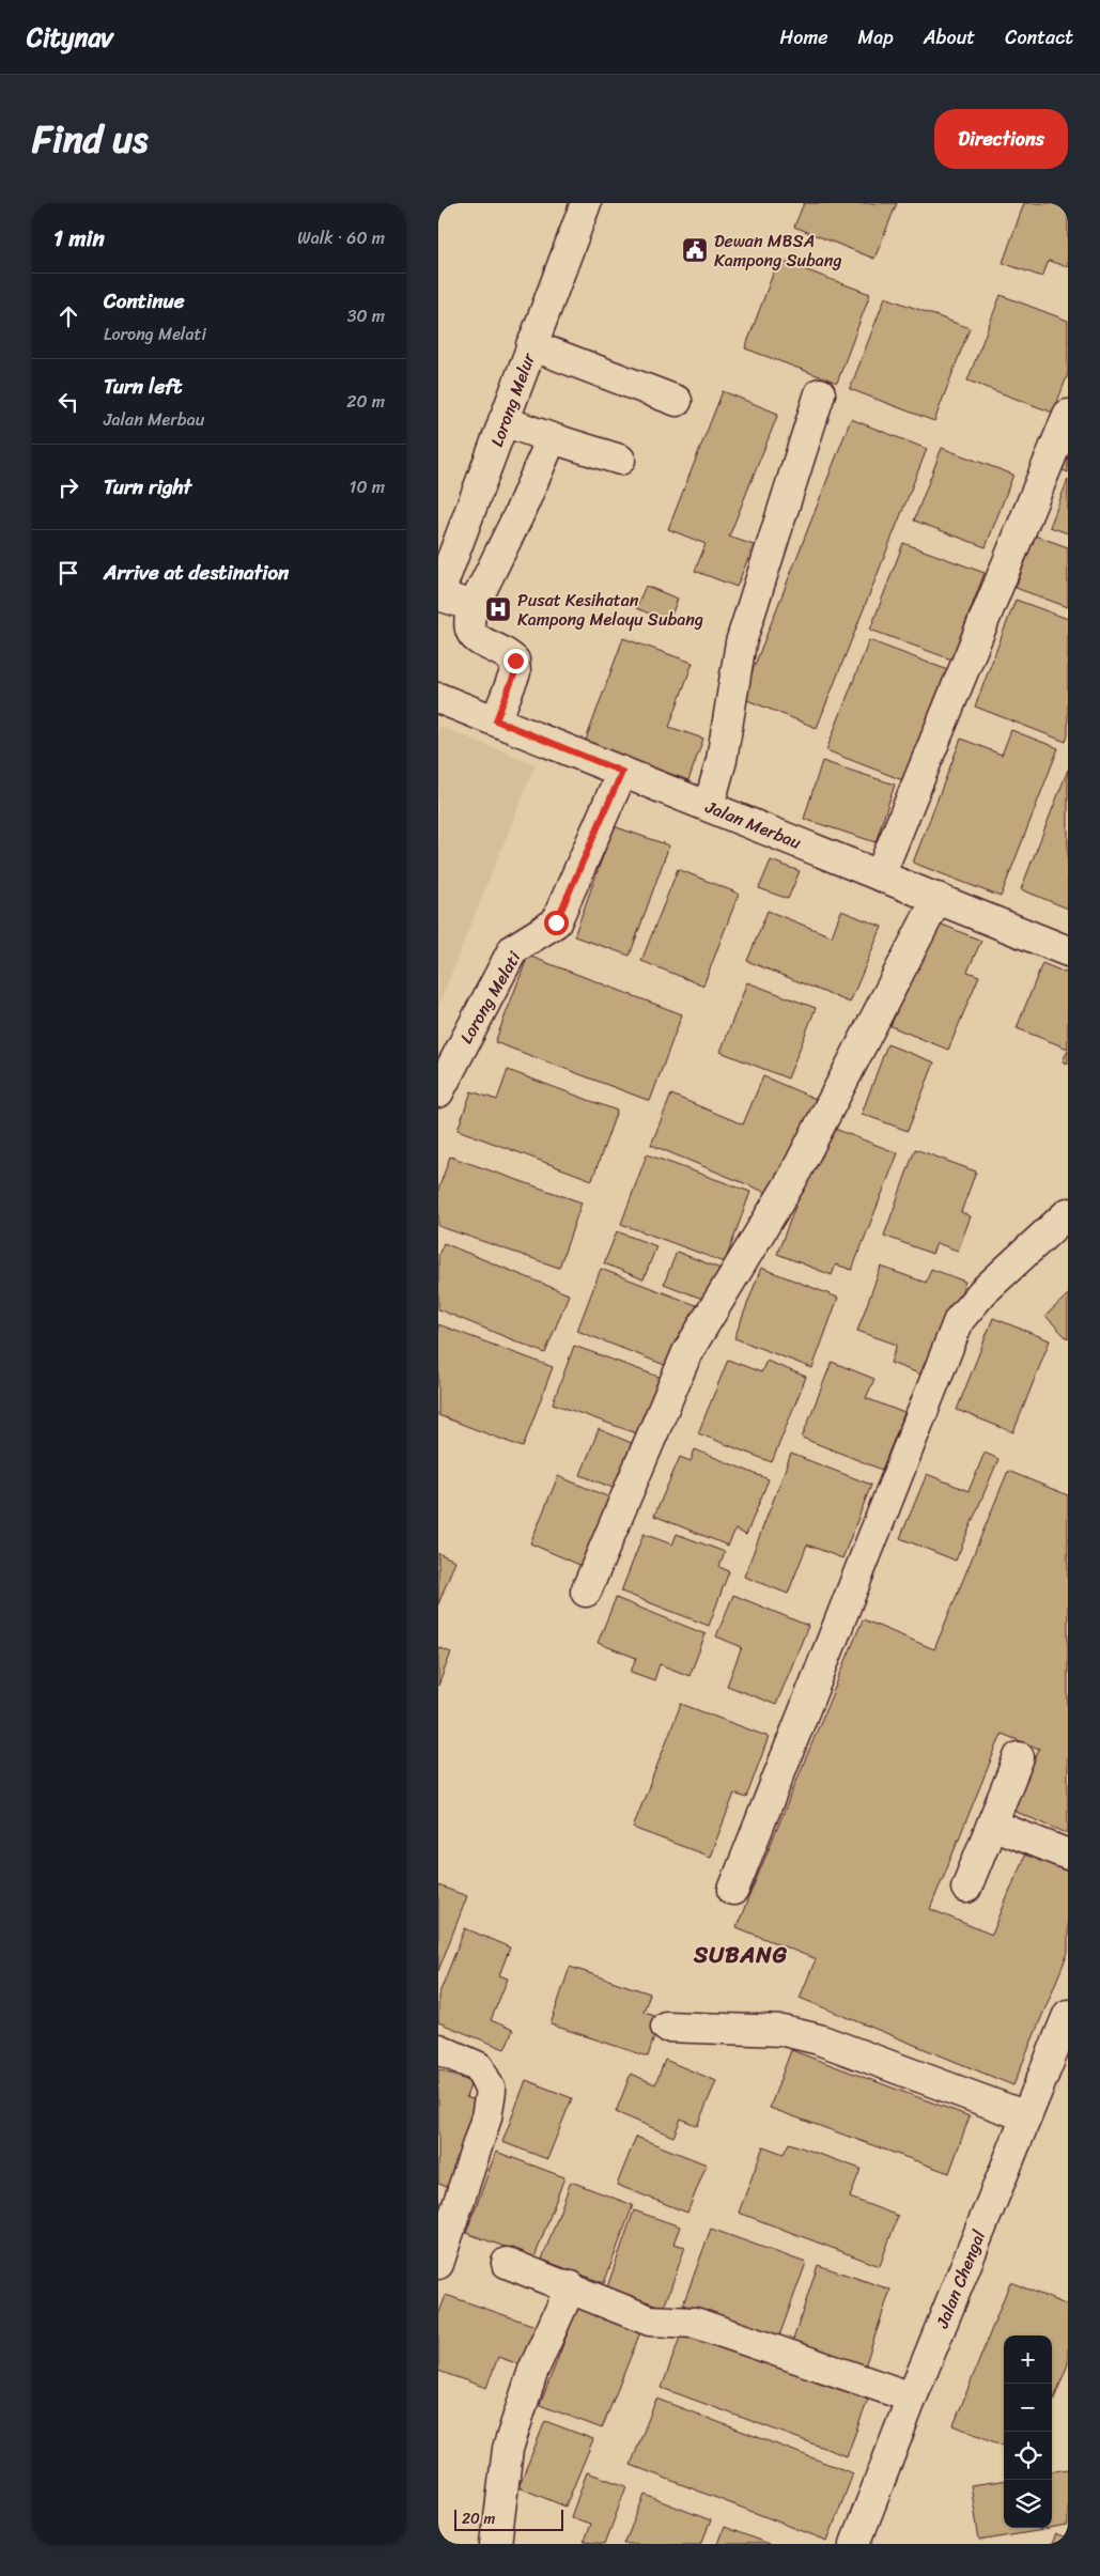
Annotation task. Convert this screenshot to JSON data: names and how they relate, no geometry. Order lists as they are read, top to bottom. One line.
{"streets":{"street":["Lorong Melur","Jalan Merbau","Lorong Melati","Jalan Chengal"]},"crossings":[["Jalan Merbau","Lorong Melati"]],"districts":["SUBANG"],"places":{"public building":["Dewan MBSA Kampong Subang"],"hospital":["Pusat Kesihatan Kampong Melayu Subang"]},"scale_bar":"20 m","page":{"header":"Citynav","nav":["Home","Map","About","Contact"],"title":"Find us","buttons":"Directions","heading":["1 min","Walk · 60 m"],"list":[["Continue","Lorong Melati","30 m"],["Turn left","Jalan Merbau","20 m"],["Turn right","10 m"],"Arrive at destination"],"map_buttons":["+","−"],"scale":"20 m"}}
